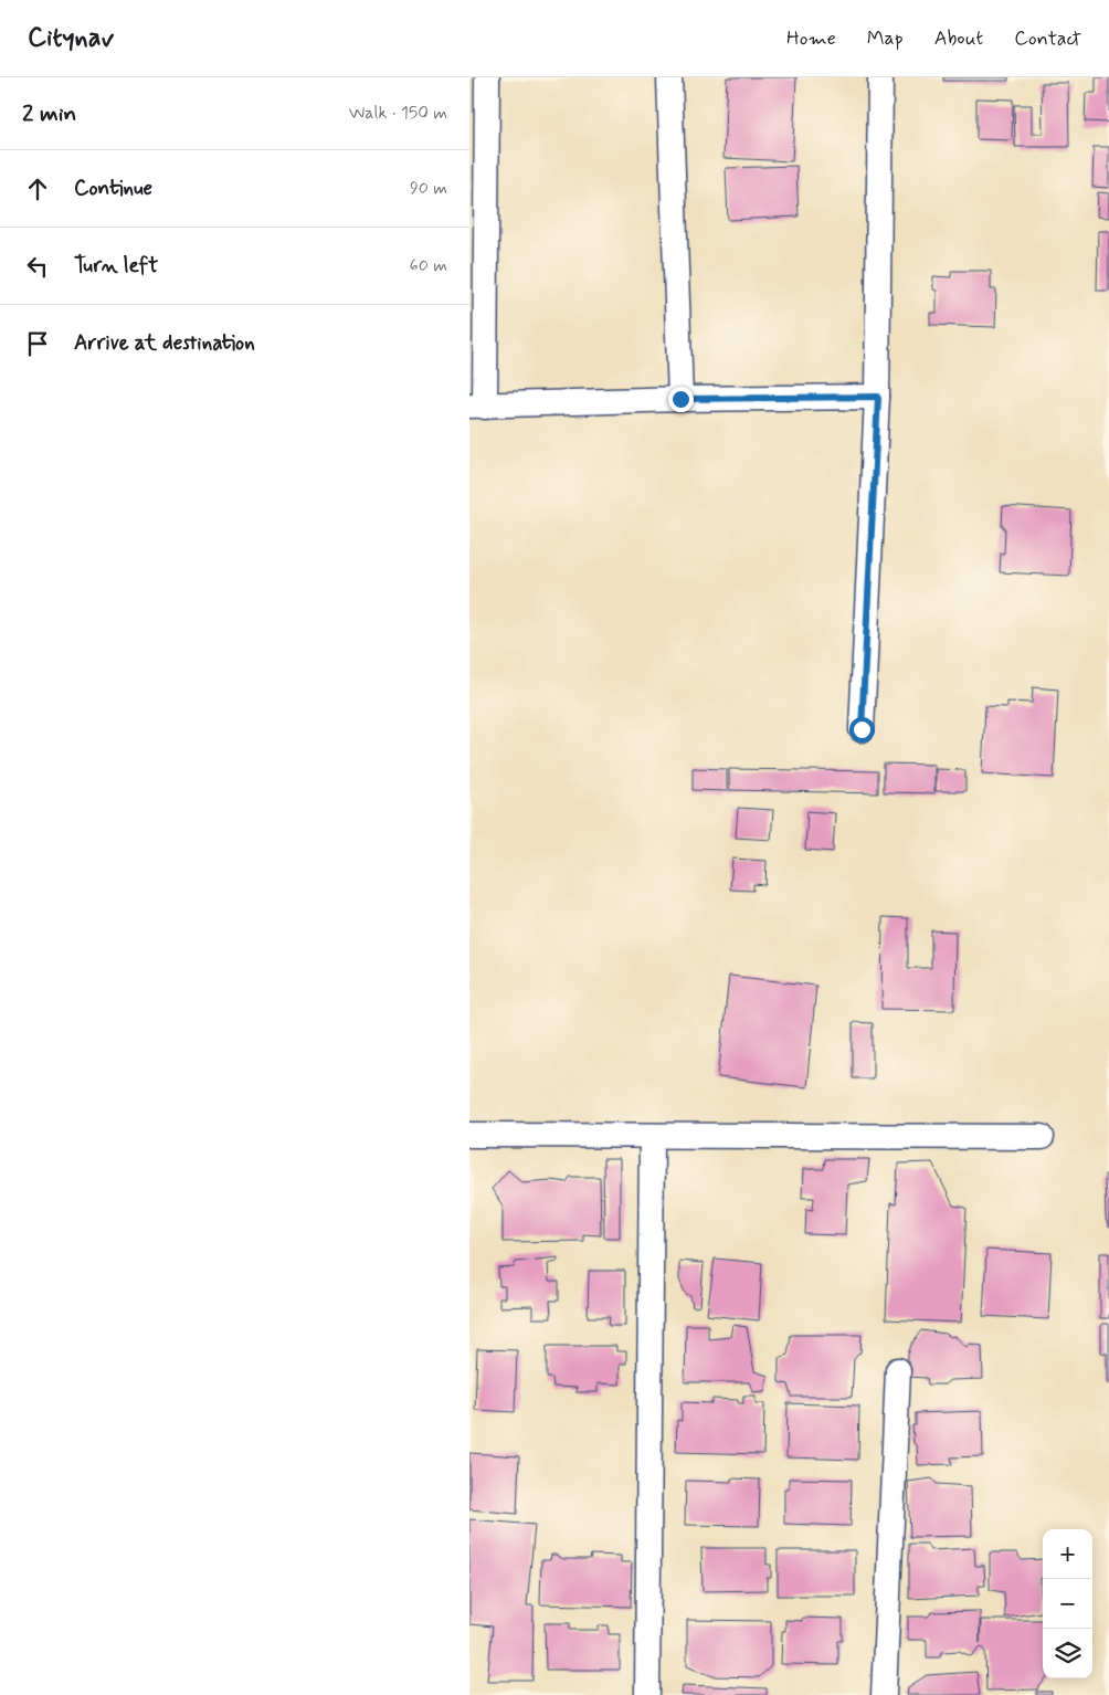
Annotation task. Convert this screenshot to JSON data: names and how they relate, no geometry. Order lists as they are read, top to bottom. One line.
{"page":{"header":"Citynav","nav":["Home","Map","About","Contact"],"heading":["2 min","Walk · 150 m"],"list":[["Continue","90 m"],["Turn left","60 m"],"Arrive at destination"],"map_buttons":["+","−"]}}
